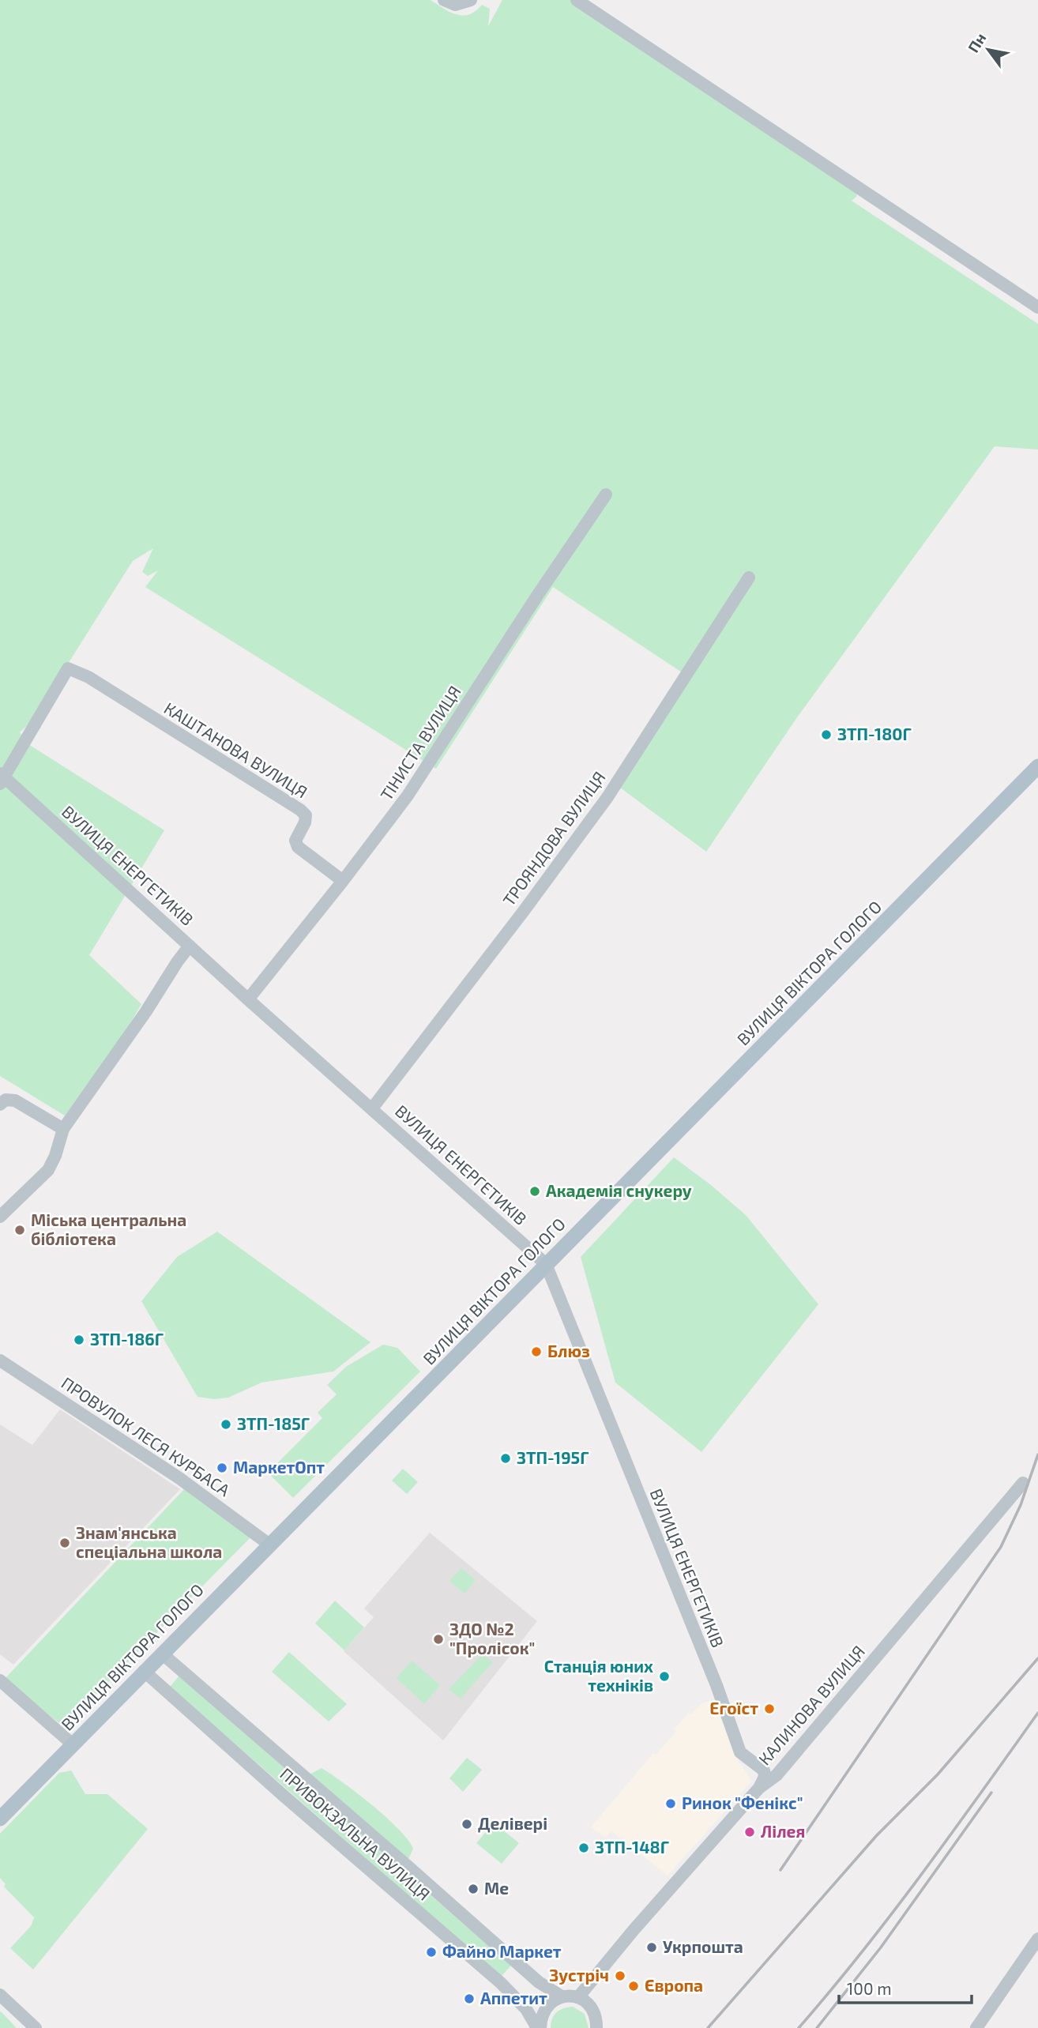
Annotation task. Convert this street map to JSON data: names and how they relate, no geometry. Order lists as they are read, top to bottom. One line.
{"streets":{"main road":["ВУЛИЦЯ ВІКТОРА ГОЛОГО"],"street":["ТІНИСТА ВУЛИЦЯ","КАШТАНОВА ВУЛИЦЯ","ТРОЯНДОВА ВУЛИЦЯ","ВУЛИЦЯ ЕНЕРГЕТИКІВ","ПРОВУЛОК ЛЕСЯ КУРБАСА","КАЛИНОВА ВУЛИЦЯ","ПРИВОКЗАЛЬНА ВУЛИЦЯ"]},"crossings":[["ТІНИСТА ВУЛИЦЯ","КАШТАНОВА ВУЛИЦЯ"],["ТІНИСТА ВУЛИЦЯ","ВУЛИЦЯ ЕНЕРГЕТИКІВ"],["КАШТАНОВА ВУЛИЦЯ","ВУЛИЦЯ ЕНЕРГЕТИКІВ"],["ТРОЯНДОВА ВУЛИЦЯ","ВУЛИЦЯ ЕНЕРГЕТИКІВ"],["ВУЛИЦЯ ЕНЕРГЕТИКІВ","ВУЛИЦЯ ВІКТОРА ГОЛОГО"],["ВУЛИЦЯ ЕНЕРГЕТИКІВ","КАЛИНОВА ВУЛИЦЯ"],["ВУЛИЦЯ ВІКТОРА ГОЛОГО","ПРОВУЛОК ЛЕСЯ КУРБАСА"],["ВУЛИЦЯ ВІКТОРА ГОЛОГО","ПРИВОКЗАЛЬНА ВУЛИЦЯ"]],"places":["ЗТП-180Г","Академія снукеру","Міська центральна бібліотека","ЗТП-186Г","Блюз","ЗТП-185Г","ЗТП-195Г","МаркетОпт","Знам'янська спеціальна школа","ЗДО №2 \"Пролісок\"","Станція юних техніків","Егоїст","Ринок \"Фенікс\"","Делівері","Лілея","ЗТП-148Г","Me","Укрпошта","Файно Маркет","Зустріч","Європа","Аппетит"],"scale_bar":"100 m","north":"top left"}
